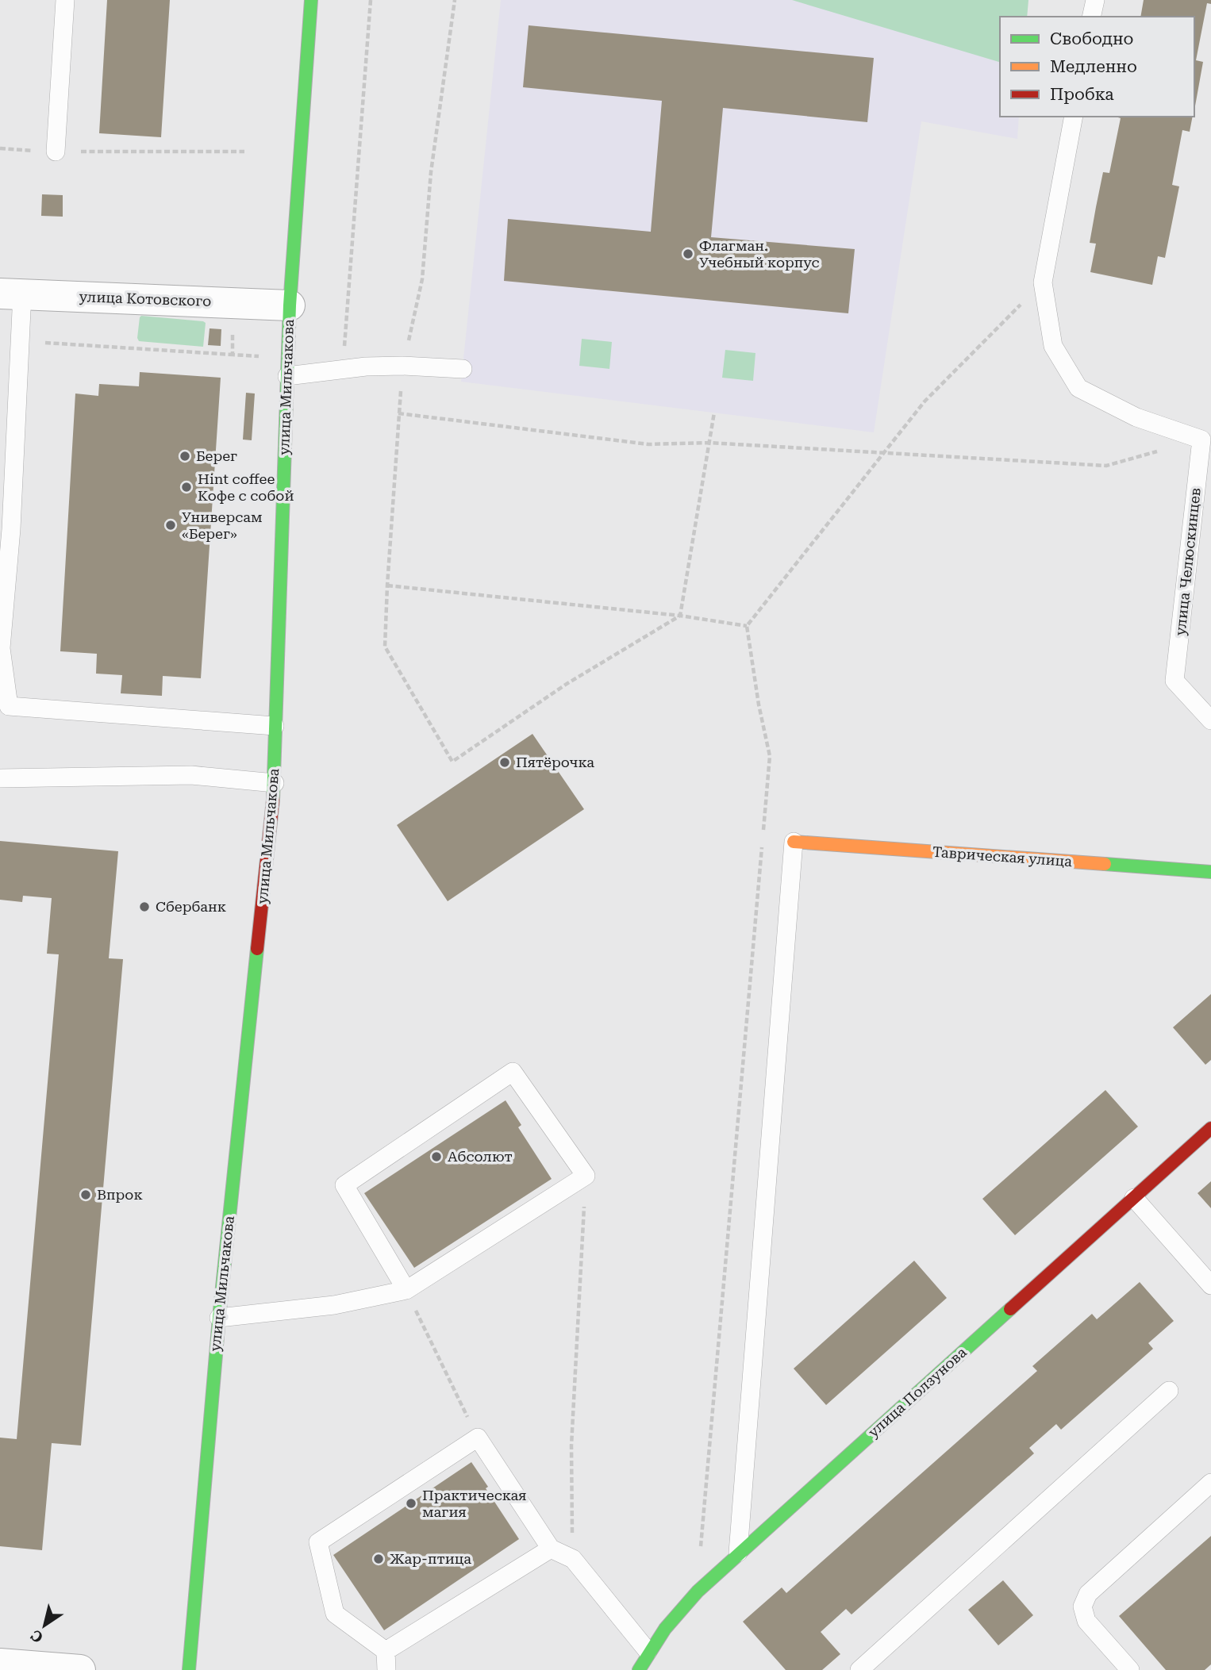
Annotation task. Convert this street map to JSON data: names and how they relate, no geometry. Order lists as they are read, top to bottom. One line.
{"streets":{"street":["улица Котовского","улица Мильчакова","Таврическая улица","улица Ползунова"],"lane":["улица Челюскинцев"]},"crossings":[["улица Котовского","улица Мильчакова"]],"places":["Флагман. Учебный корпус","Берег","Hint coffee Кофе с собой","Универсам «Берег»","Пятёрочка","Сбербанк","Абсолют","Впрок","Практическая магия","Жар-птица"],"legend":["Свободно","Медленно","Пробка"],"north":"bottom left"}
